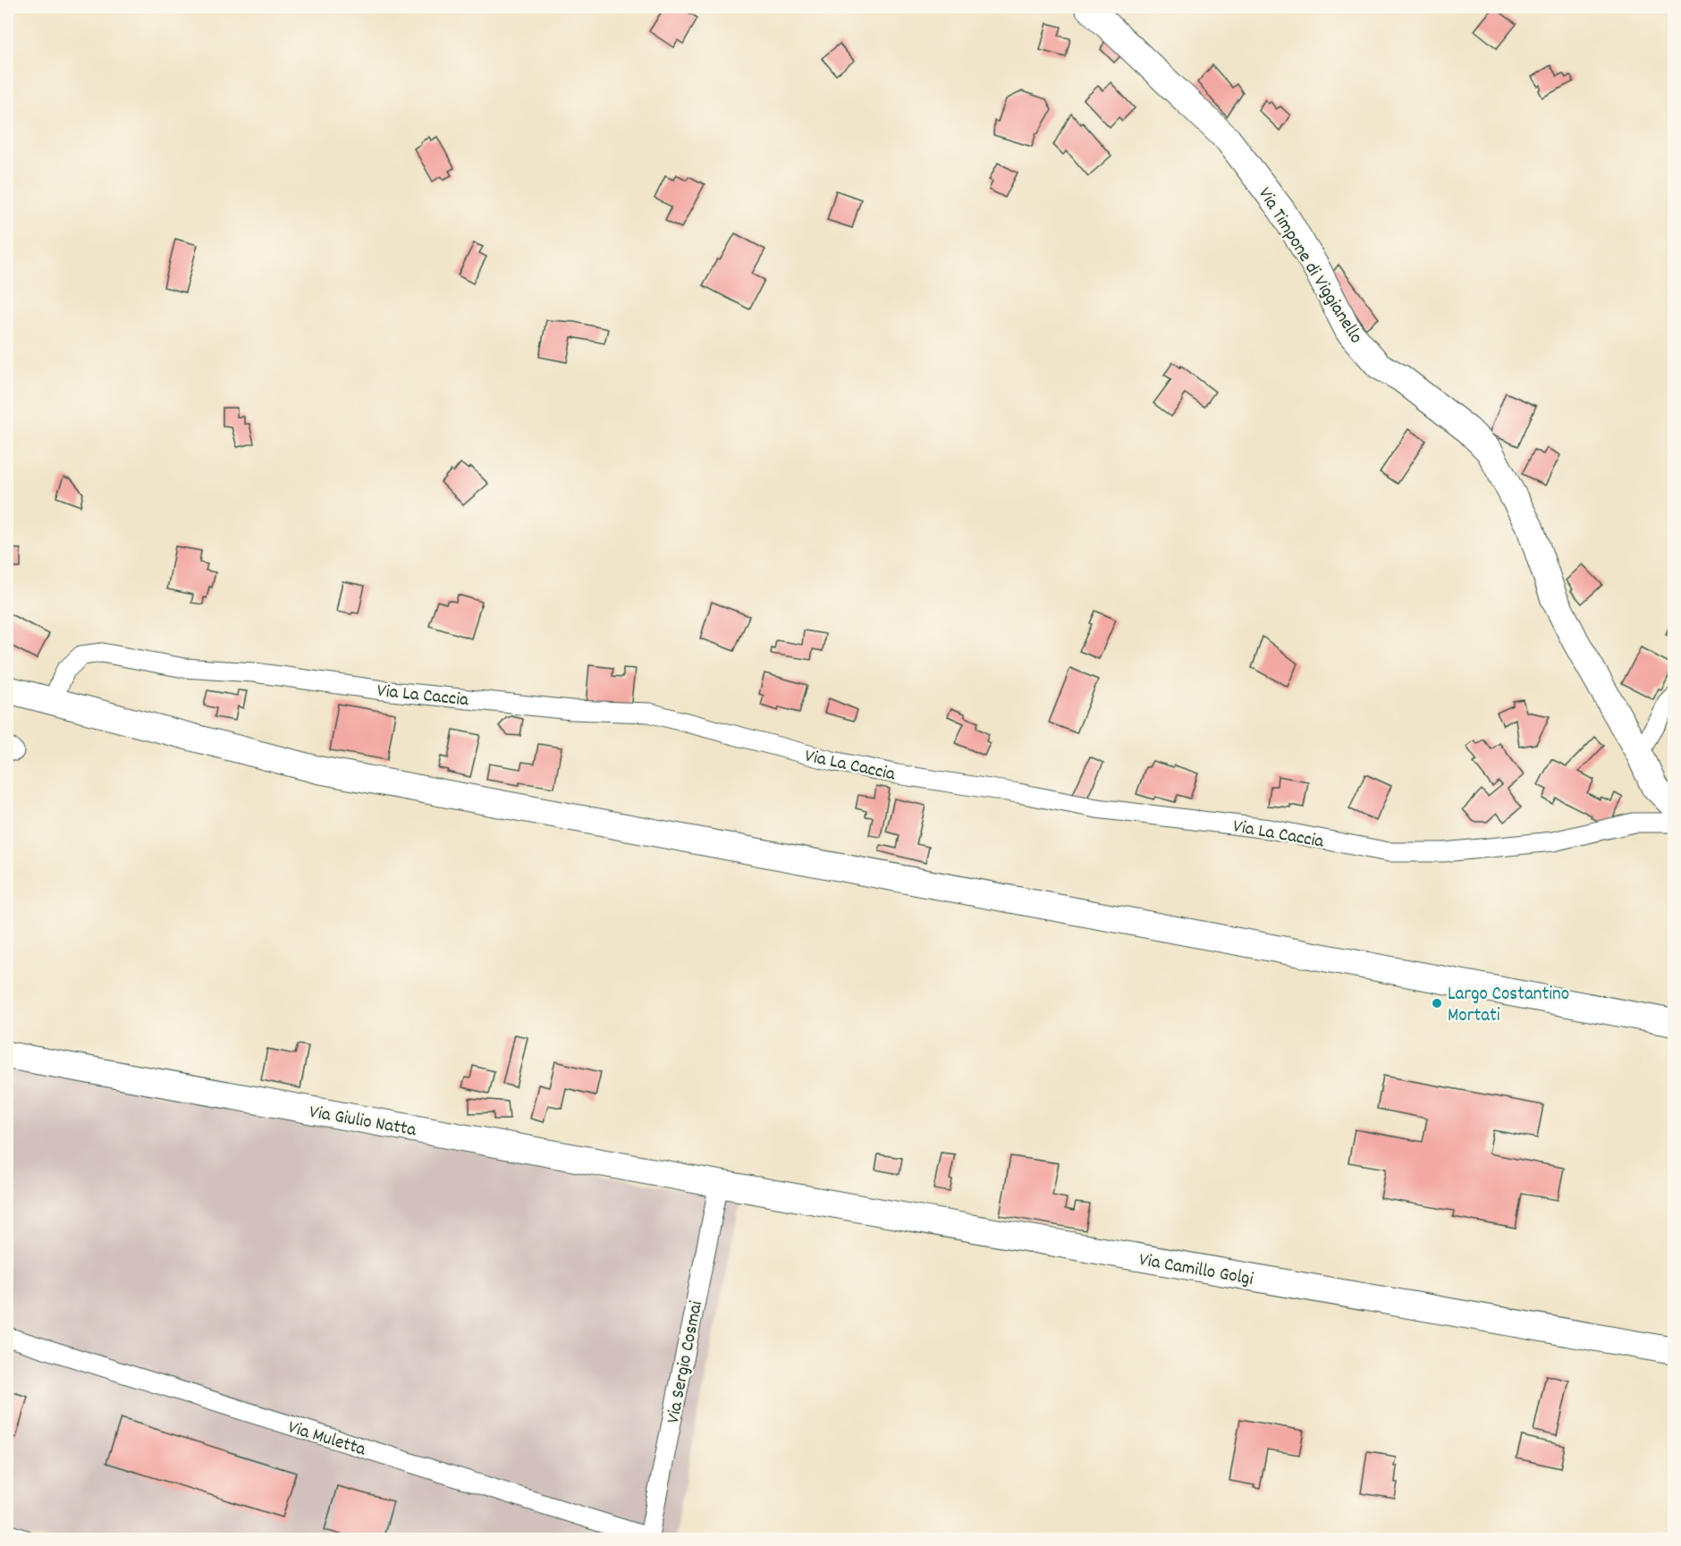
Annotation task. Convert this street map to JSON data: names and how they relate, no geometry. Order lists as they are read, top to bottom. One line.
{"streets":{"street":["Via Timpone di Viggianello","Via La Caccia","Via Giulio Natta","Via Camillo Golgi","Via Sergio Cosmai","Via Muletta"]},"crossings":[["Via Giulio Natta","Via Camillo Golgi"],["Via Giulio Natta","Via Sergio Cosmai"],["Via Camillo Golgi","Via Sergio Cosmai"],["Via Sergio Cosmai","Via Muletta"]],"places":["Largo Costantino Mortati"]}
